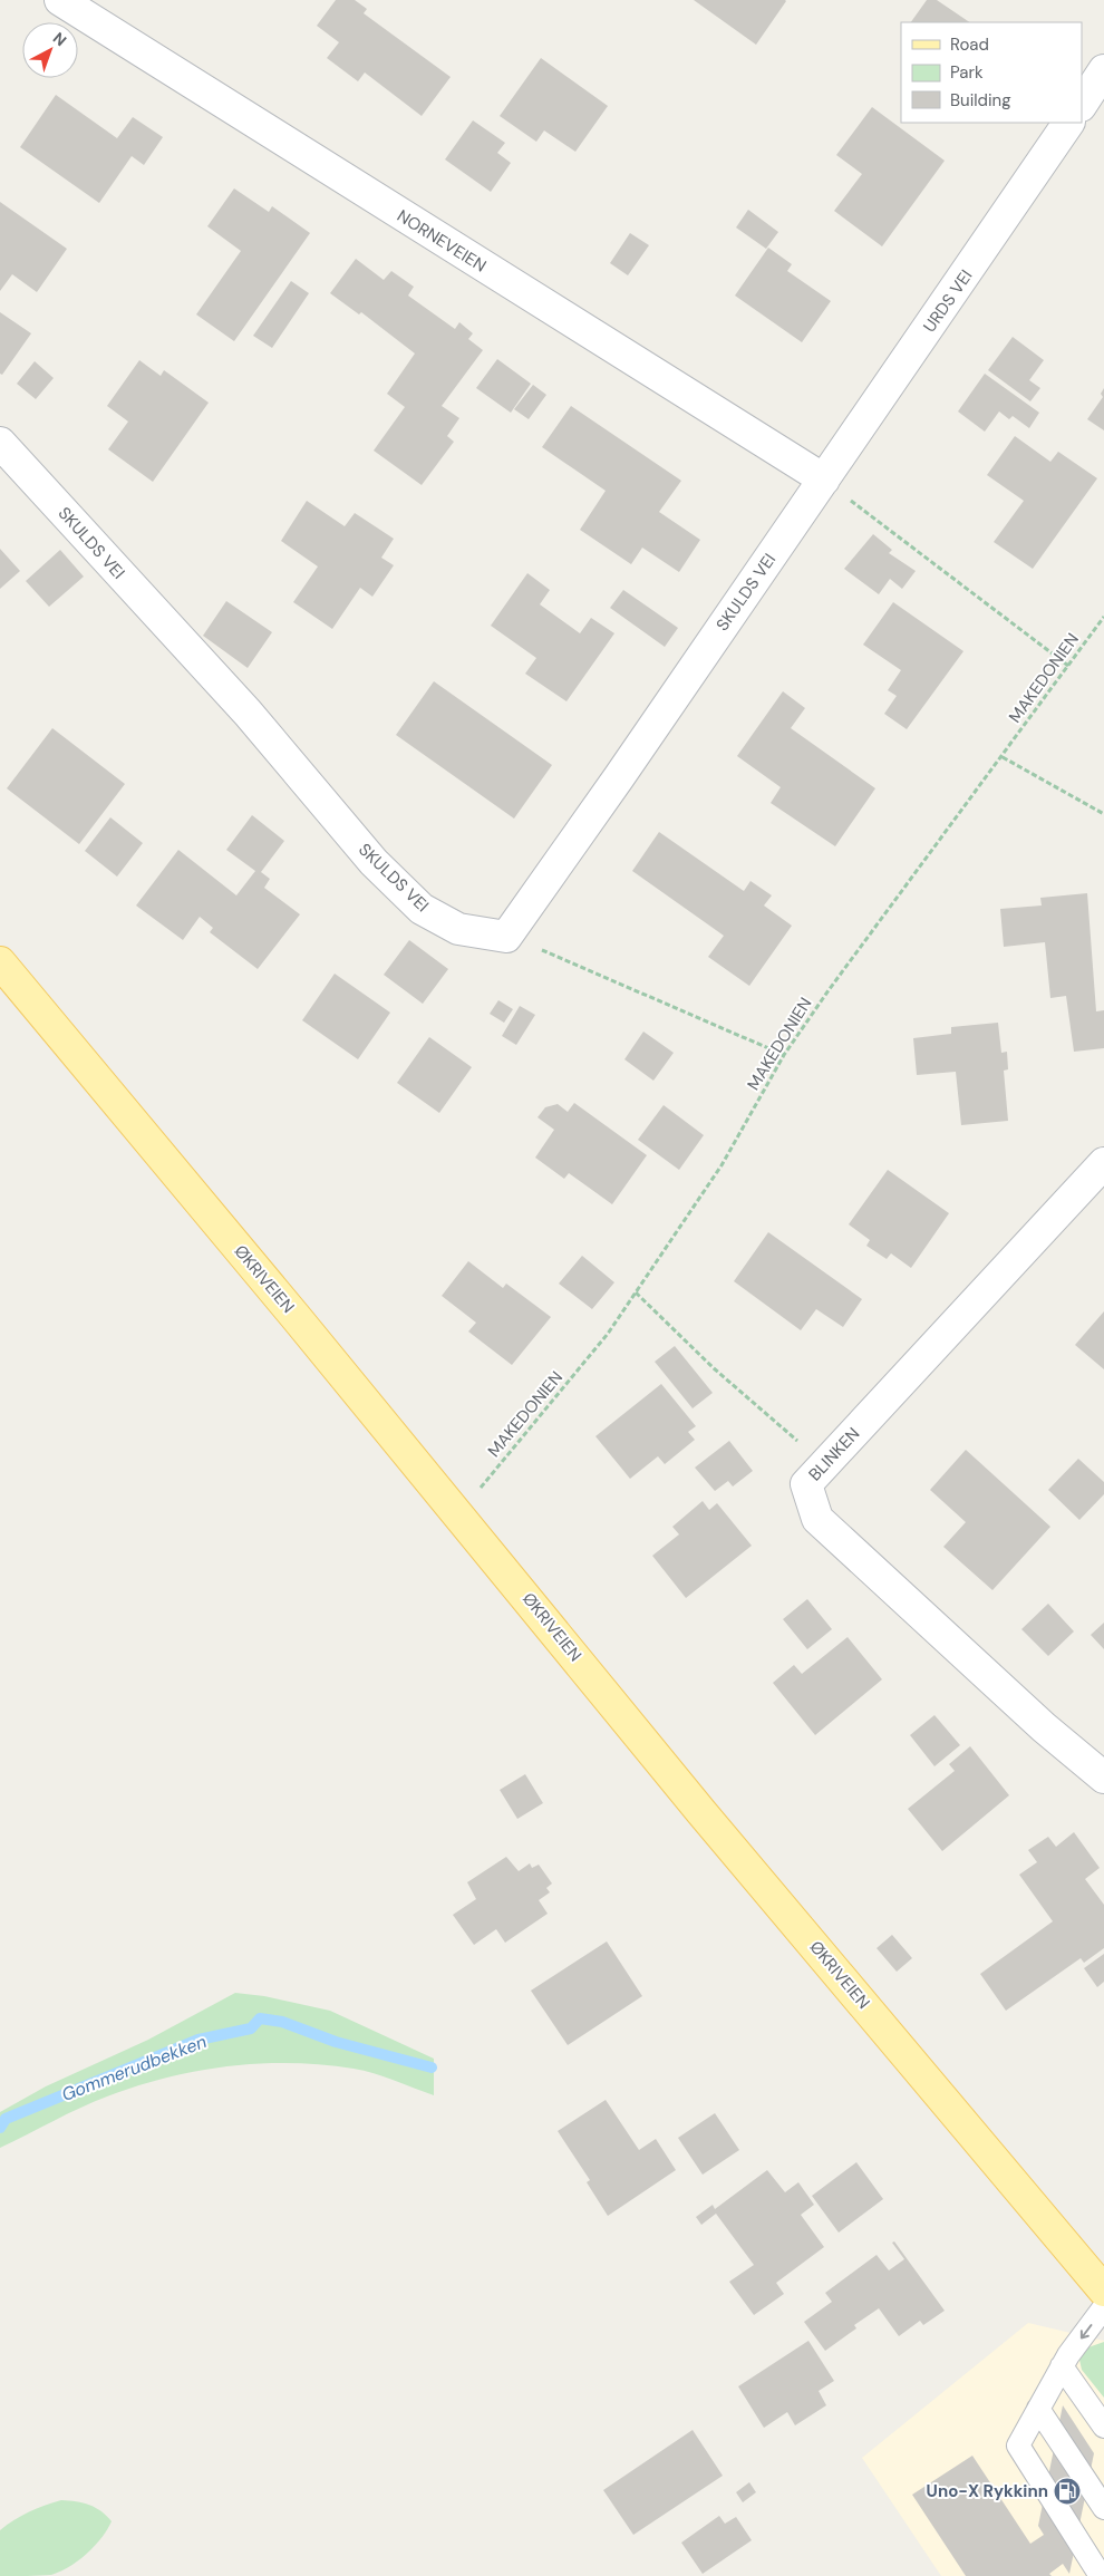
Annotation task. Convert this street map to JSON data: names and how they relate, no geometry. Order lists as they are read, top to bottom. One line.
{"streets":{"main road":["ØKRIVEIEN"],"street":["NORNEVEIEN","URDS VEI","SKULDS VEI","BLINKEN"],"path":["MAKEDONIEN"]},"crossings":[["NORNEVEIEN","URDS VEI"],["NORNEVEIEN","SKULDS VEI"],["URDS VEI","SKULDS VEI"]],"water":["Gommerudbekken"],"places":{"fuel station":["Uno-X Rykkinn"]},"legend":["Road","Park","Building"],"north":"top right"}
